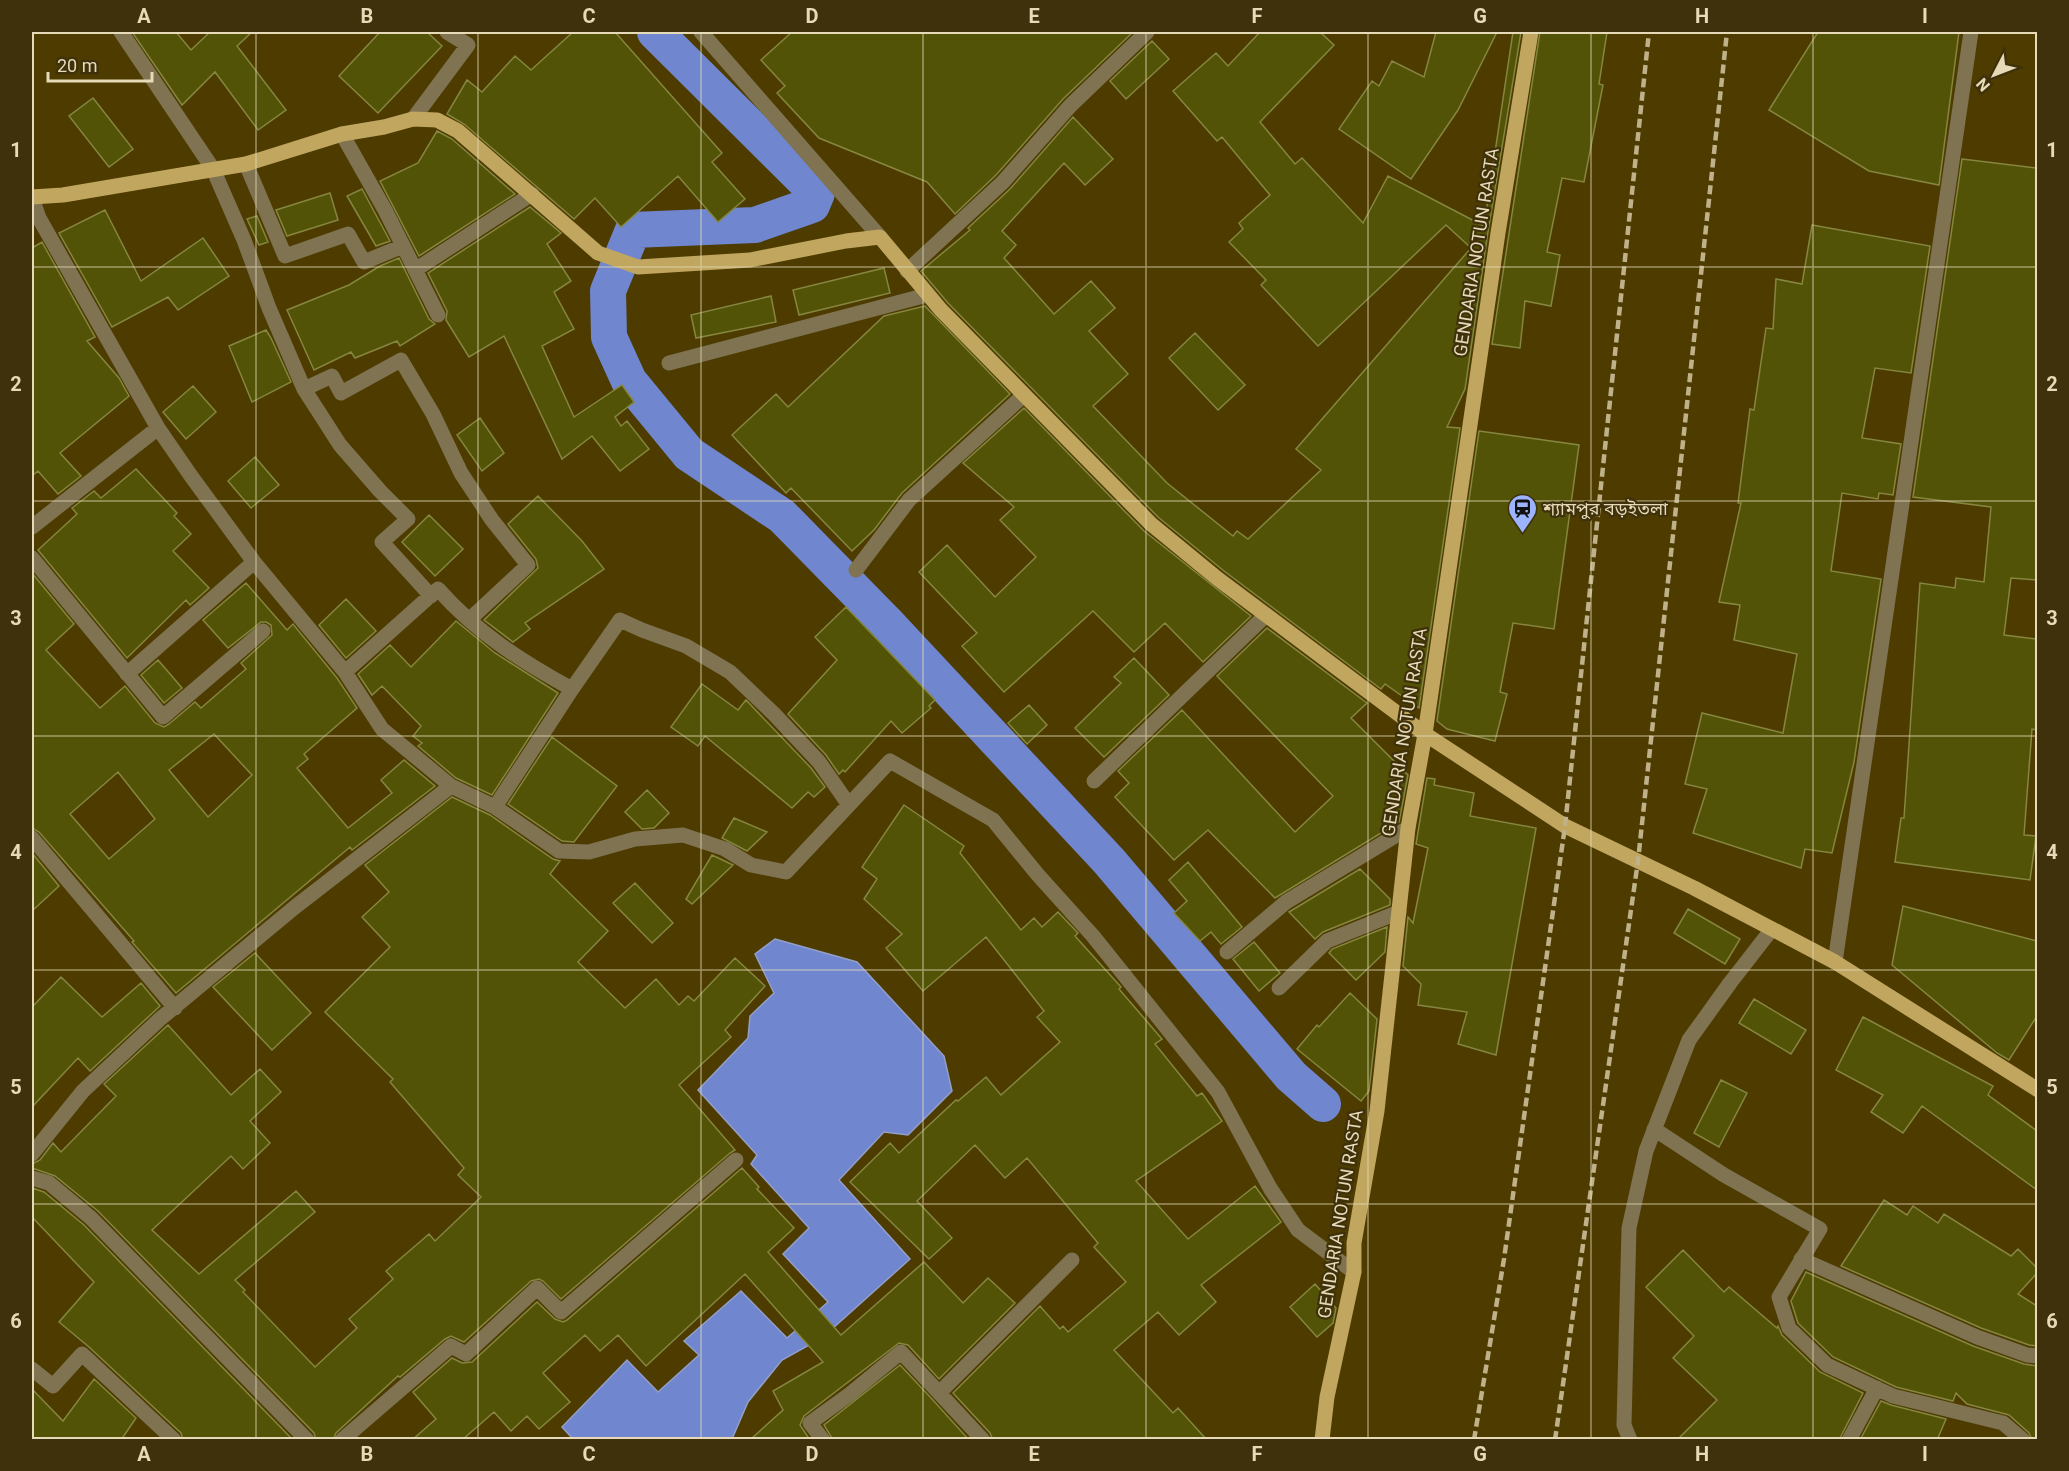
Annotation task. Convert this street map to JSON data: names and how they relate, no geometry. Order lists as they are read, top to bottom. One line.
{"streets":{"main road":["GENDARIA NOTUN RASTA"]},"places":{"station":["শ্যামপুর বড়ইতলা"]},"scale_bar":"20 m","north":"bottom left","grid":{"columns":["A","B","C","D","E","F","G","H","I"],"rows":["1","2","3","4","5","6"]}}
